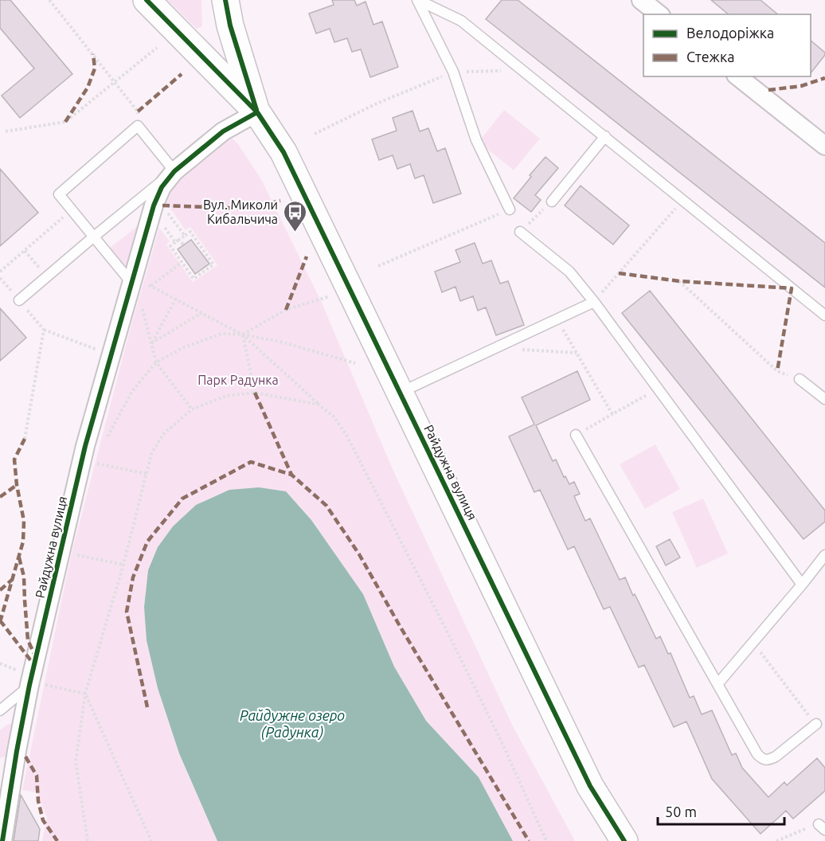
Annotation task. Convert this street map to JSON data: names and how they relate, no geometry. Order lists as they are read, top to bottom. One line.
{"streets":{"street":["Райдужна вулиця"]},"water":["Райдужне озеро (Радунка)"],"parks":["Парк Радунка"],"places":{"bus stop":["Вул. Миколи Кибальчича"]},"legend":["Велодоріжка","Стежка"],"scale_bar":"50 m"}
